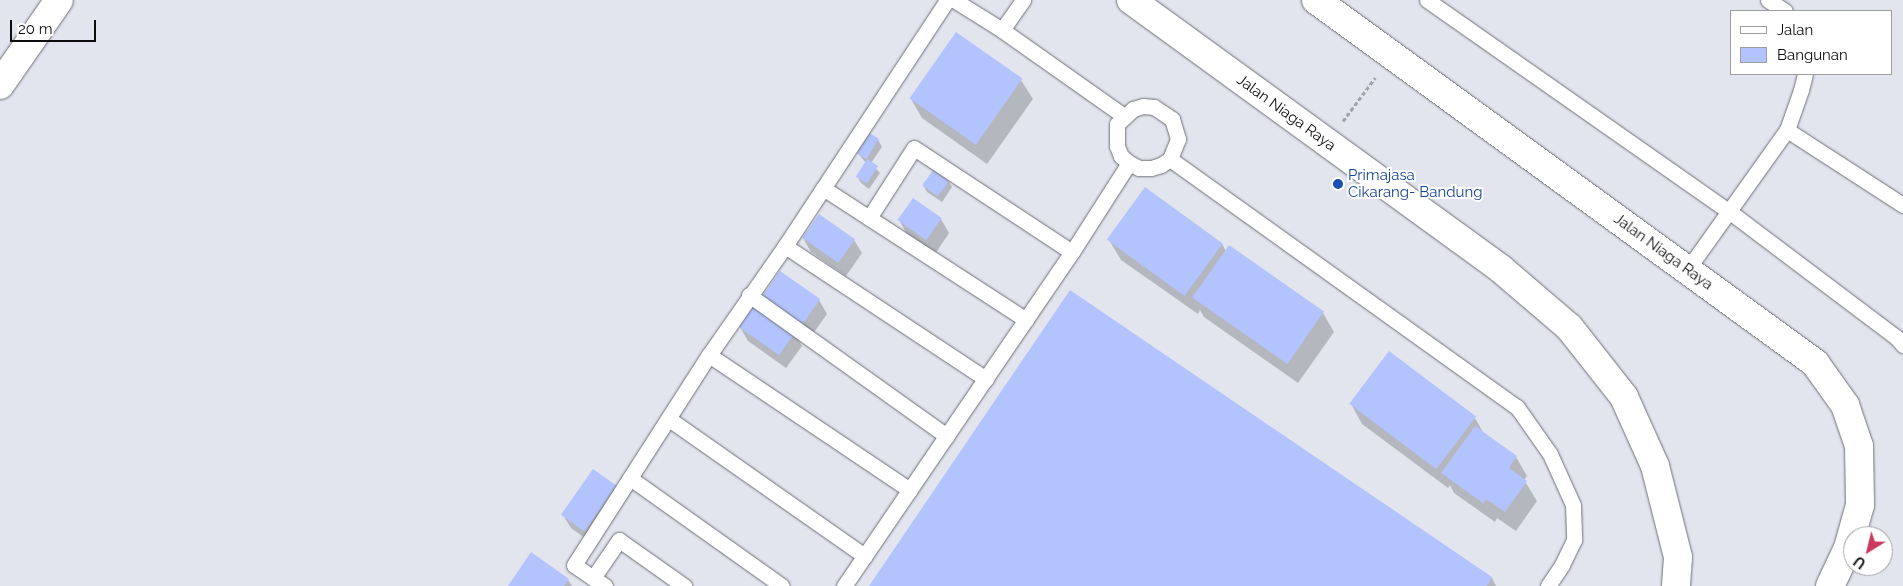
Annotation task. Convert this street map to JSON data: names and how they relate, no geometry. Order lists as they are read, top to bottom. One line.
{"streets":{"main road":["Jalan Niaga Raya"]},"places":["Primajasa Cikarang- Bandung"],"legend":["Jalan","Bangunan"],"scale_bar":"20 m","north":"bottom left"}
